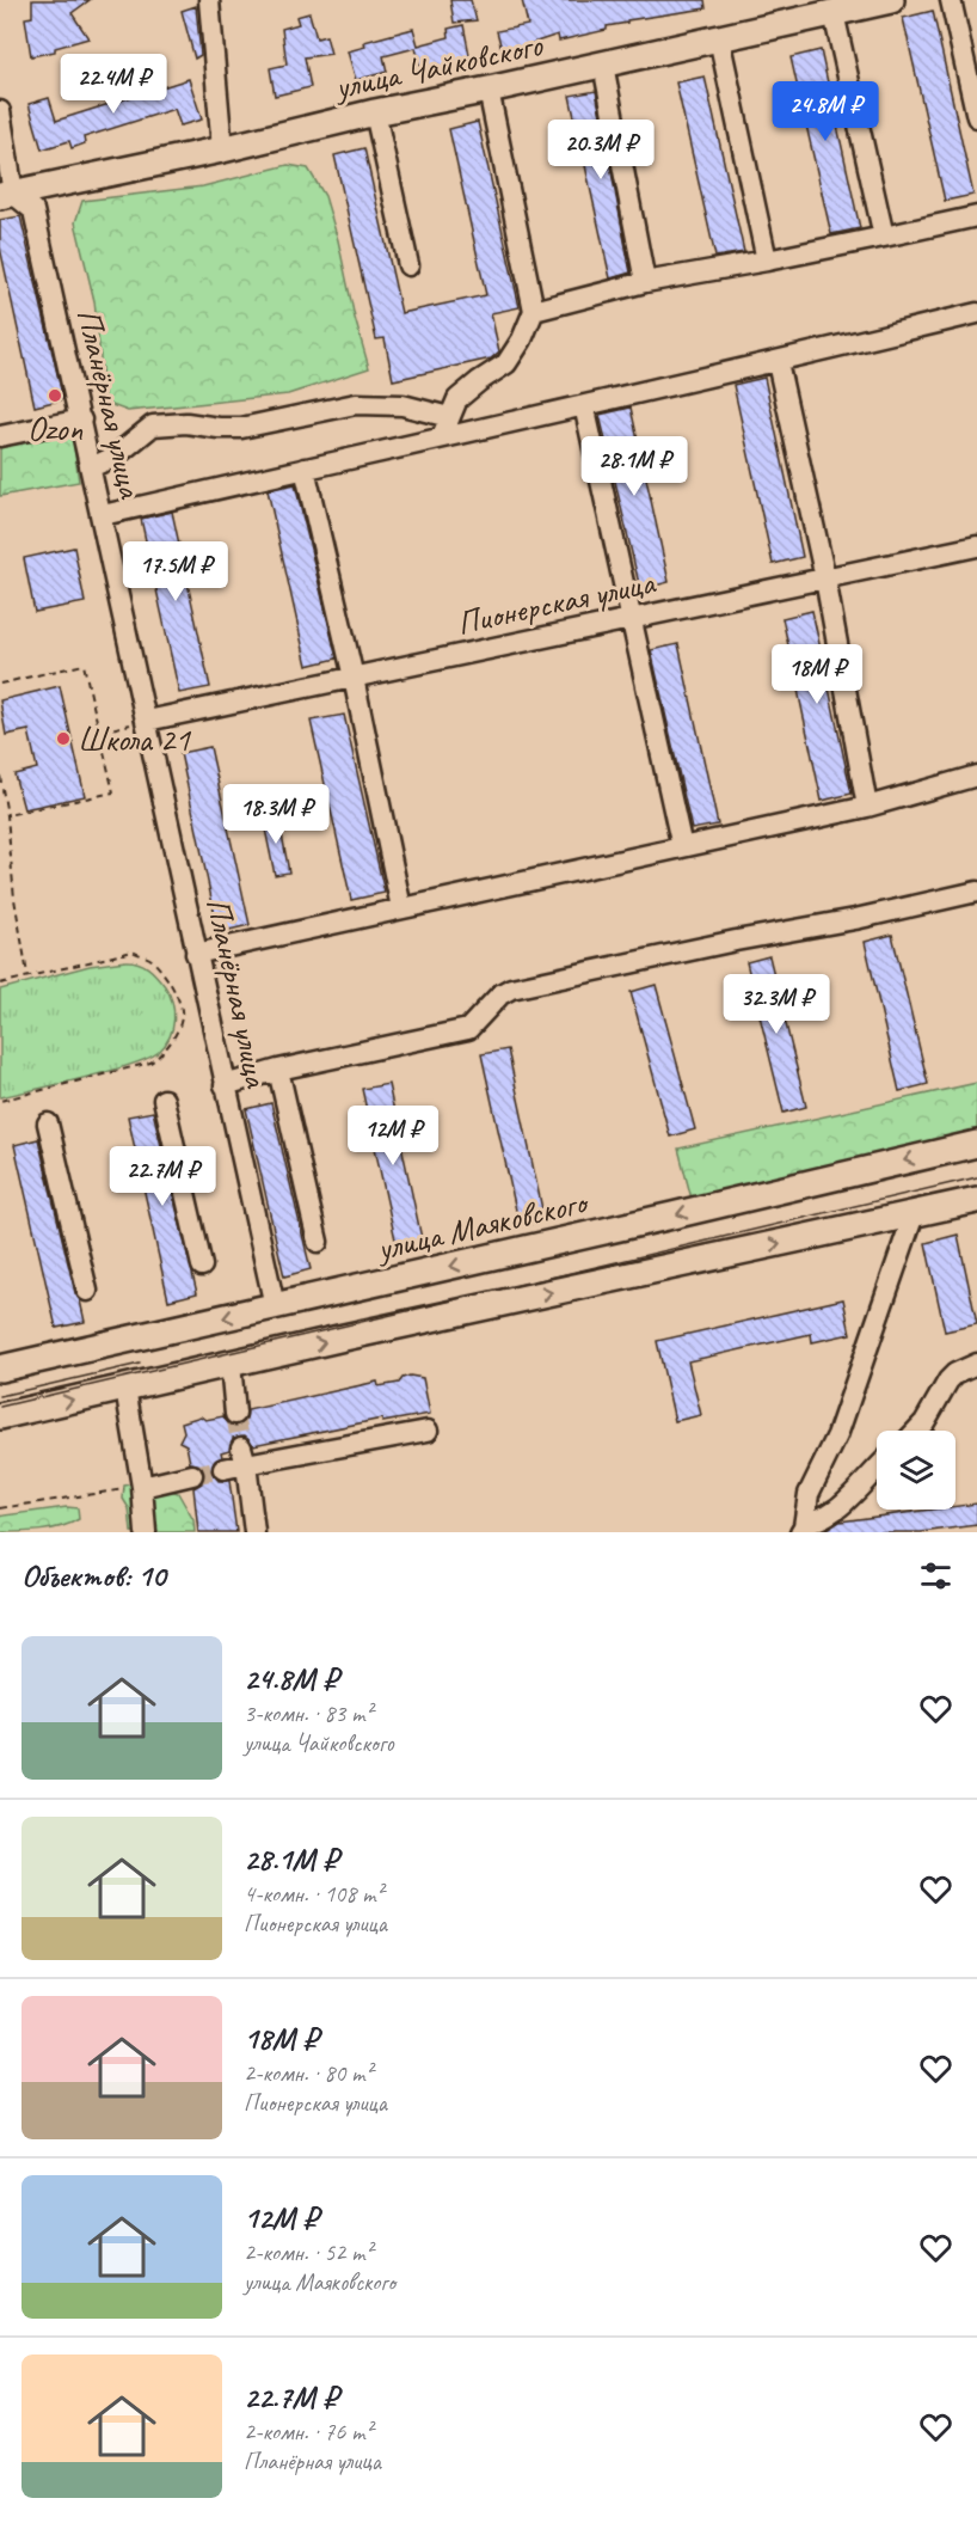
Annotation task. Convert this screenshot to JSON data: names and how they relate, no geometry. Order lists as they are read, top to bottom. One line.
{"streets":{"main road":["улица Чайковского","улица Маяковского"],"street":["Планёрная улица","Пионерская улица"]},"crossings":[["улица Чайковского","Планёрная улица"],["Планёрная улица","Пионерская улица"],["Планёрная улица","улица Маяковского"]],"places":["Ozon","Школа 21"],"page":{"price":["22.4M ₽","24.8M ₽","20.3M ₽","28.1M ₽","17.5M ₽","18M ₽","18.3M ₽","32.3M ₽","12M ₽","22.7M ₽"],"heading":"Объектов: 10","list":[{"name":"24.8M ₽","note":"3-комн. · 83 m² · улица Чайковского"},{"name":"28.1M ₽","note":"4-комн. · 108 m² · Пионерская улица"},{"name":"18M ₽","note":"2-комн. · 80 m² · Пионерская улица"},{"name":"12M ₽","note":"2-комн. · 52 m² · улица Маяковского"},{"name":"22.7M ₽","note":"2-комн. · 76 m² · Планёрная улица"}]}}
